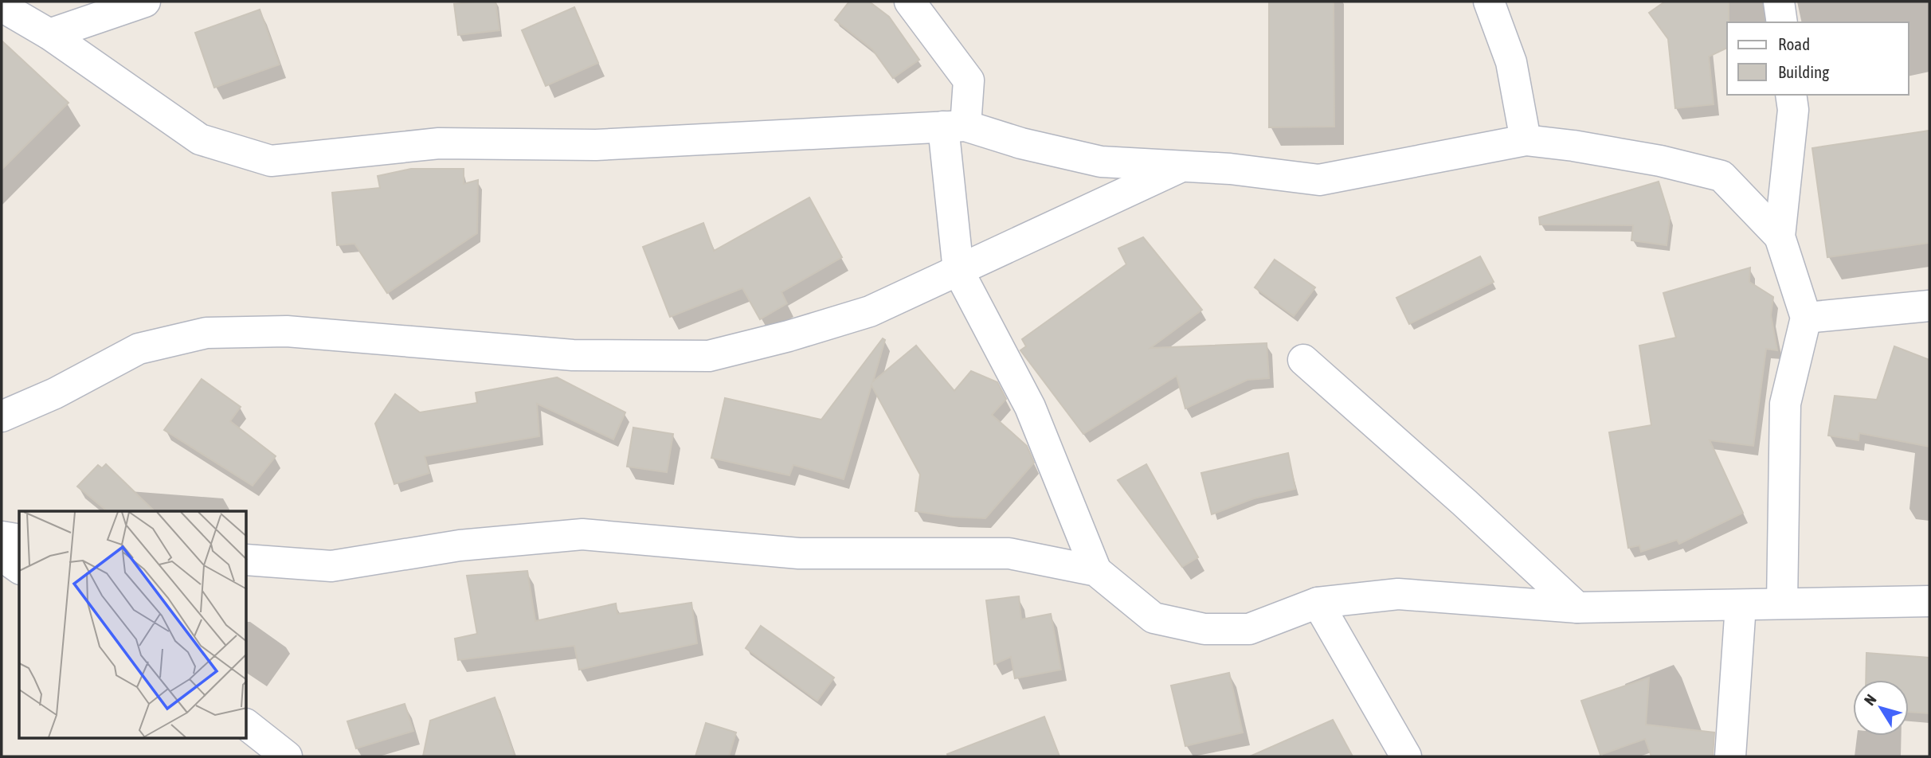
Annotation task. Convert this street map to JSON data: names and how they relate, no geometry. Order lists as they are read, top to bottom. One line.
{"legend":["Road","Building"],"north":"top left"}
